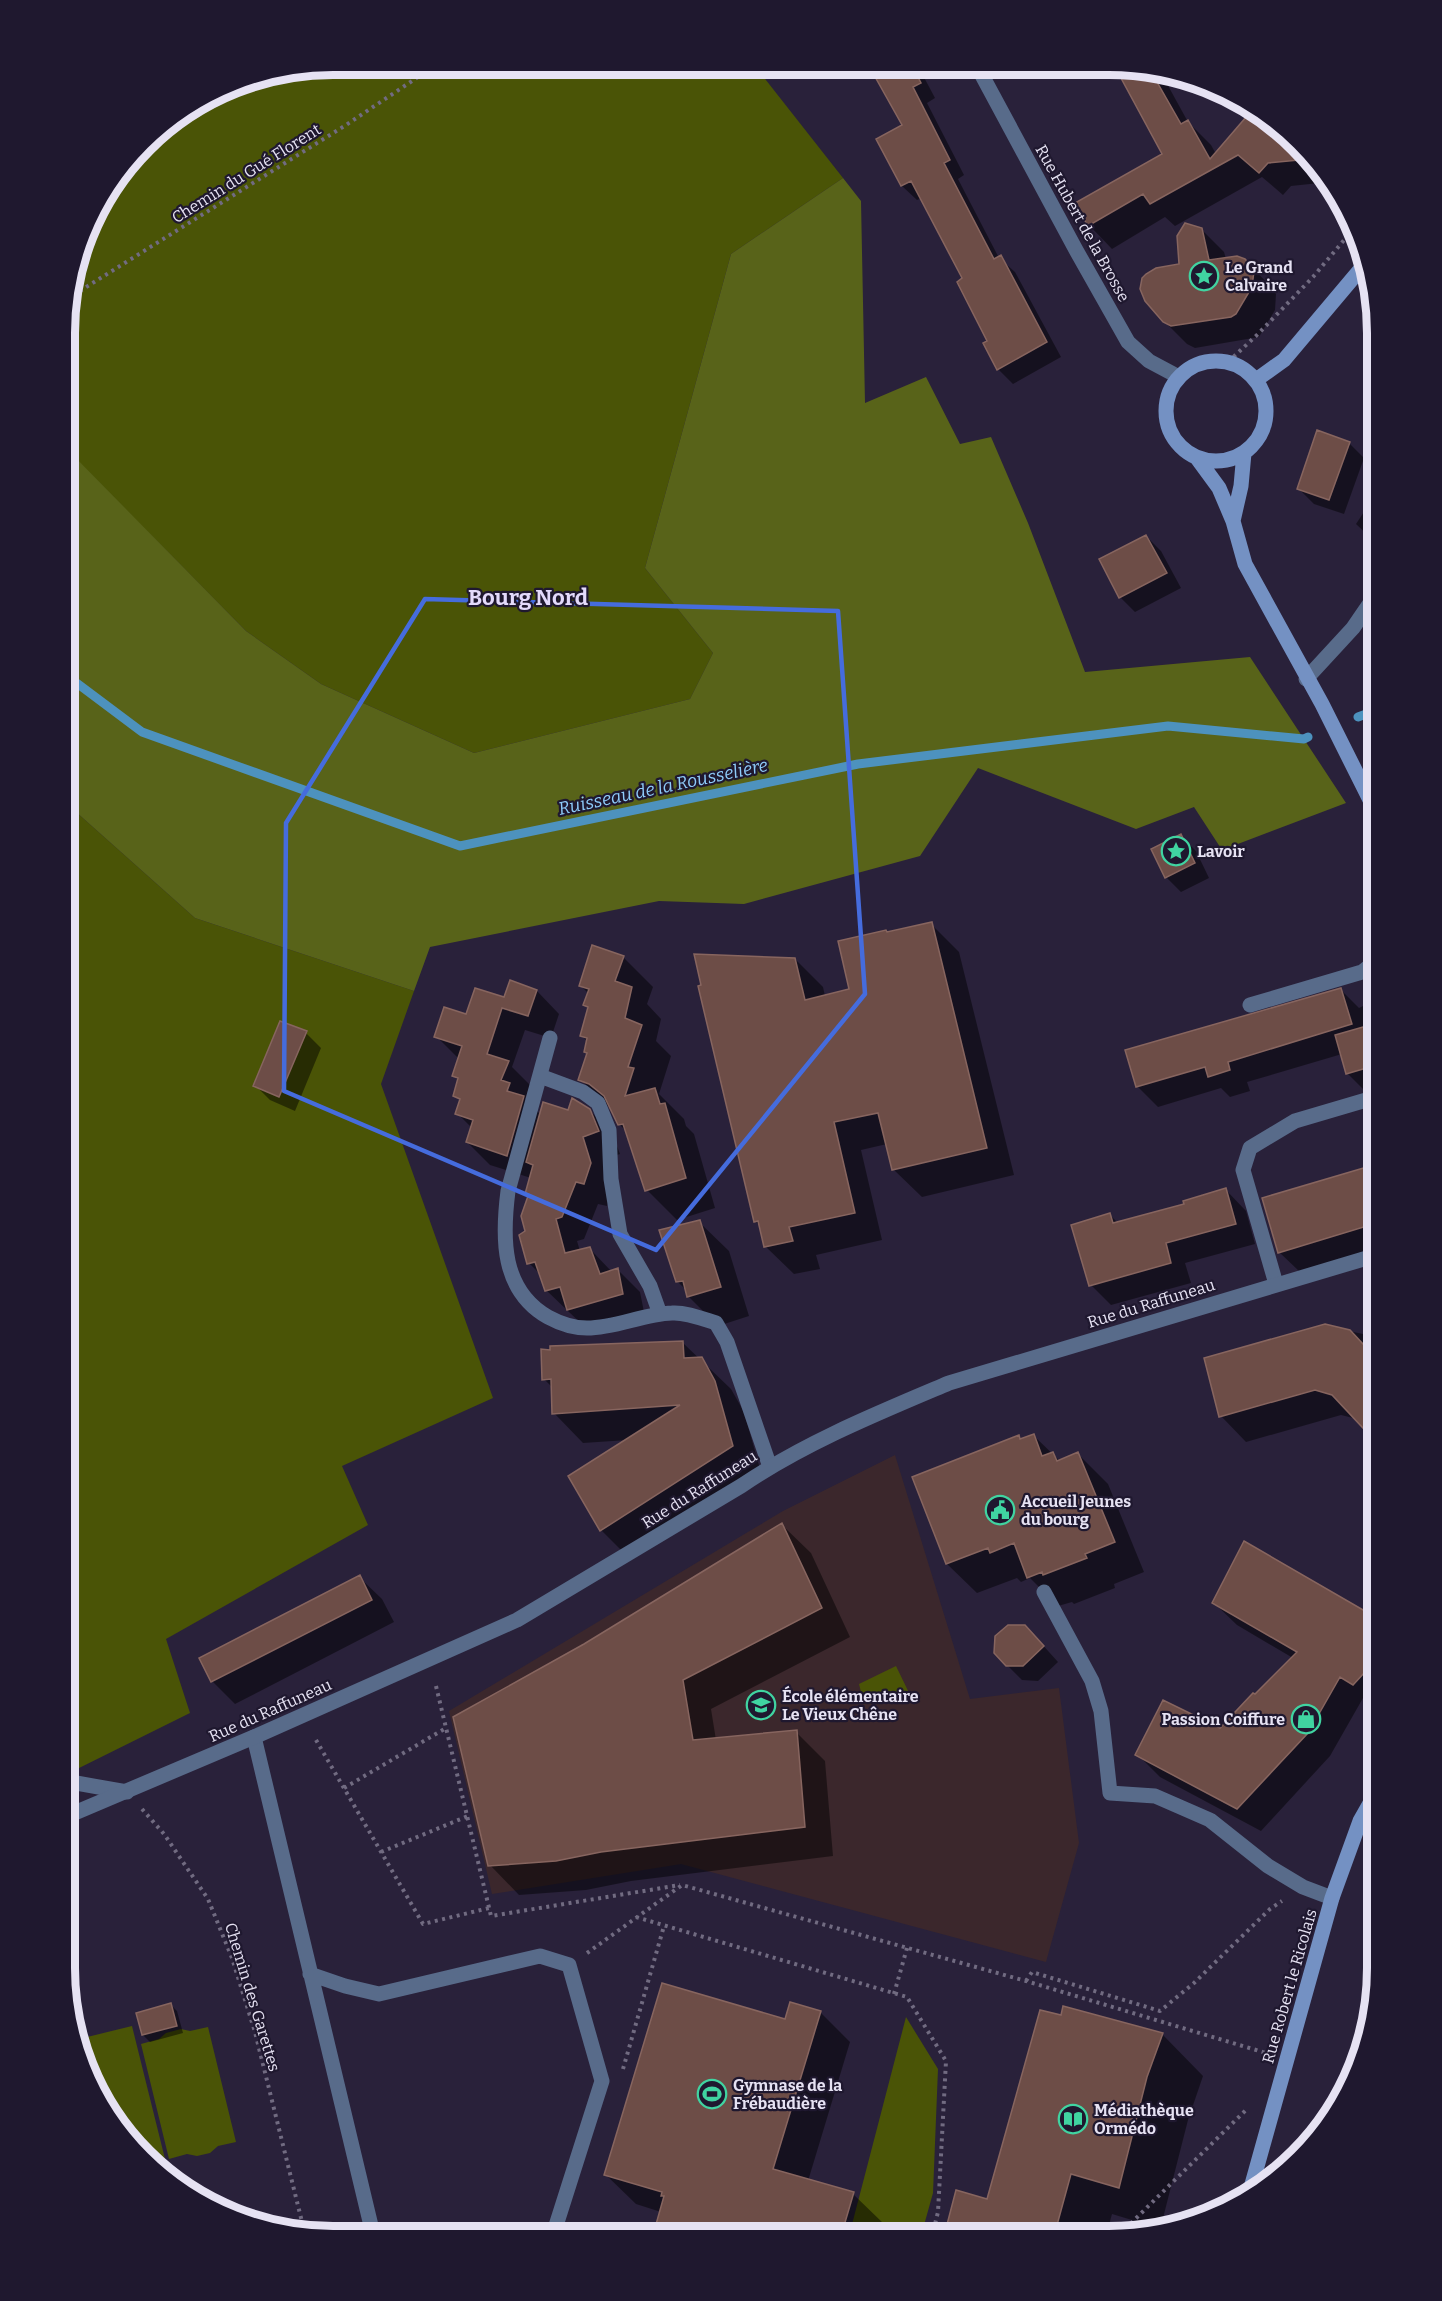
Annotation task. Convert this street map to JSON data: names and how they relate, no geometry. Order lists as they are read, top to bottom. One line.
{"streets":{"main road":["Rue Robert le Ricolais"],"street":["Rue Hubert de la Brosse","Rue du Raffuneau"],"path":["Chemin du Gué Florent","Chemin des Garettes"]},"crossings":[["Rue du Raffuneau","Chemin des Garettes"]],"districts":["Bourg Nord"],"water":["Ruisseau de la Rousselière"],"places":{"place":["Le Grand Calvaire","Lavoir"],"public building":["Accueil Jeunes du bourg"],"school or university":["École élémentaire Le Vieux Chêne"],"shop":["Passion Coiffure"],"sports":["Gymnase de la Frébaudière"],"library":["Médiathèque Ormédo"]}}
